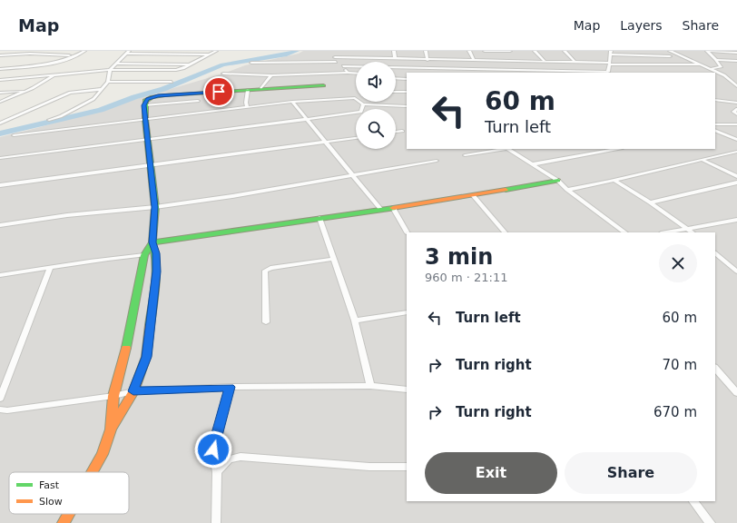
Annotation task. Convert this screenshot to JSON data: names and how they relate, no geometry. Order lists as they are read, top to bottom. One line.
{"legend":["Fast","Slow"],"page":{"header":"Map","nav":["Map","Layers","Share"],"turn":["60 m","Turn left"],"heading":["3 min","960 m · 21:11"],"list":[{"name":"Turn left","value":"60 m"},{"name":"Turn right","value":"70 m"},{"name":"Turn right","value":"670 m"}],"buttons":["Exit","Share"]}}
